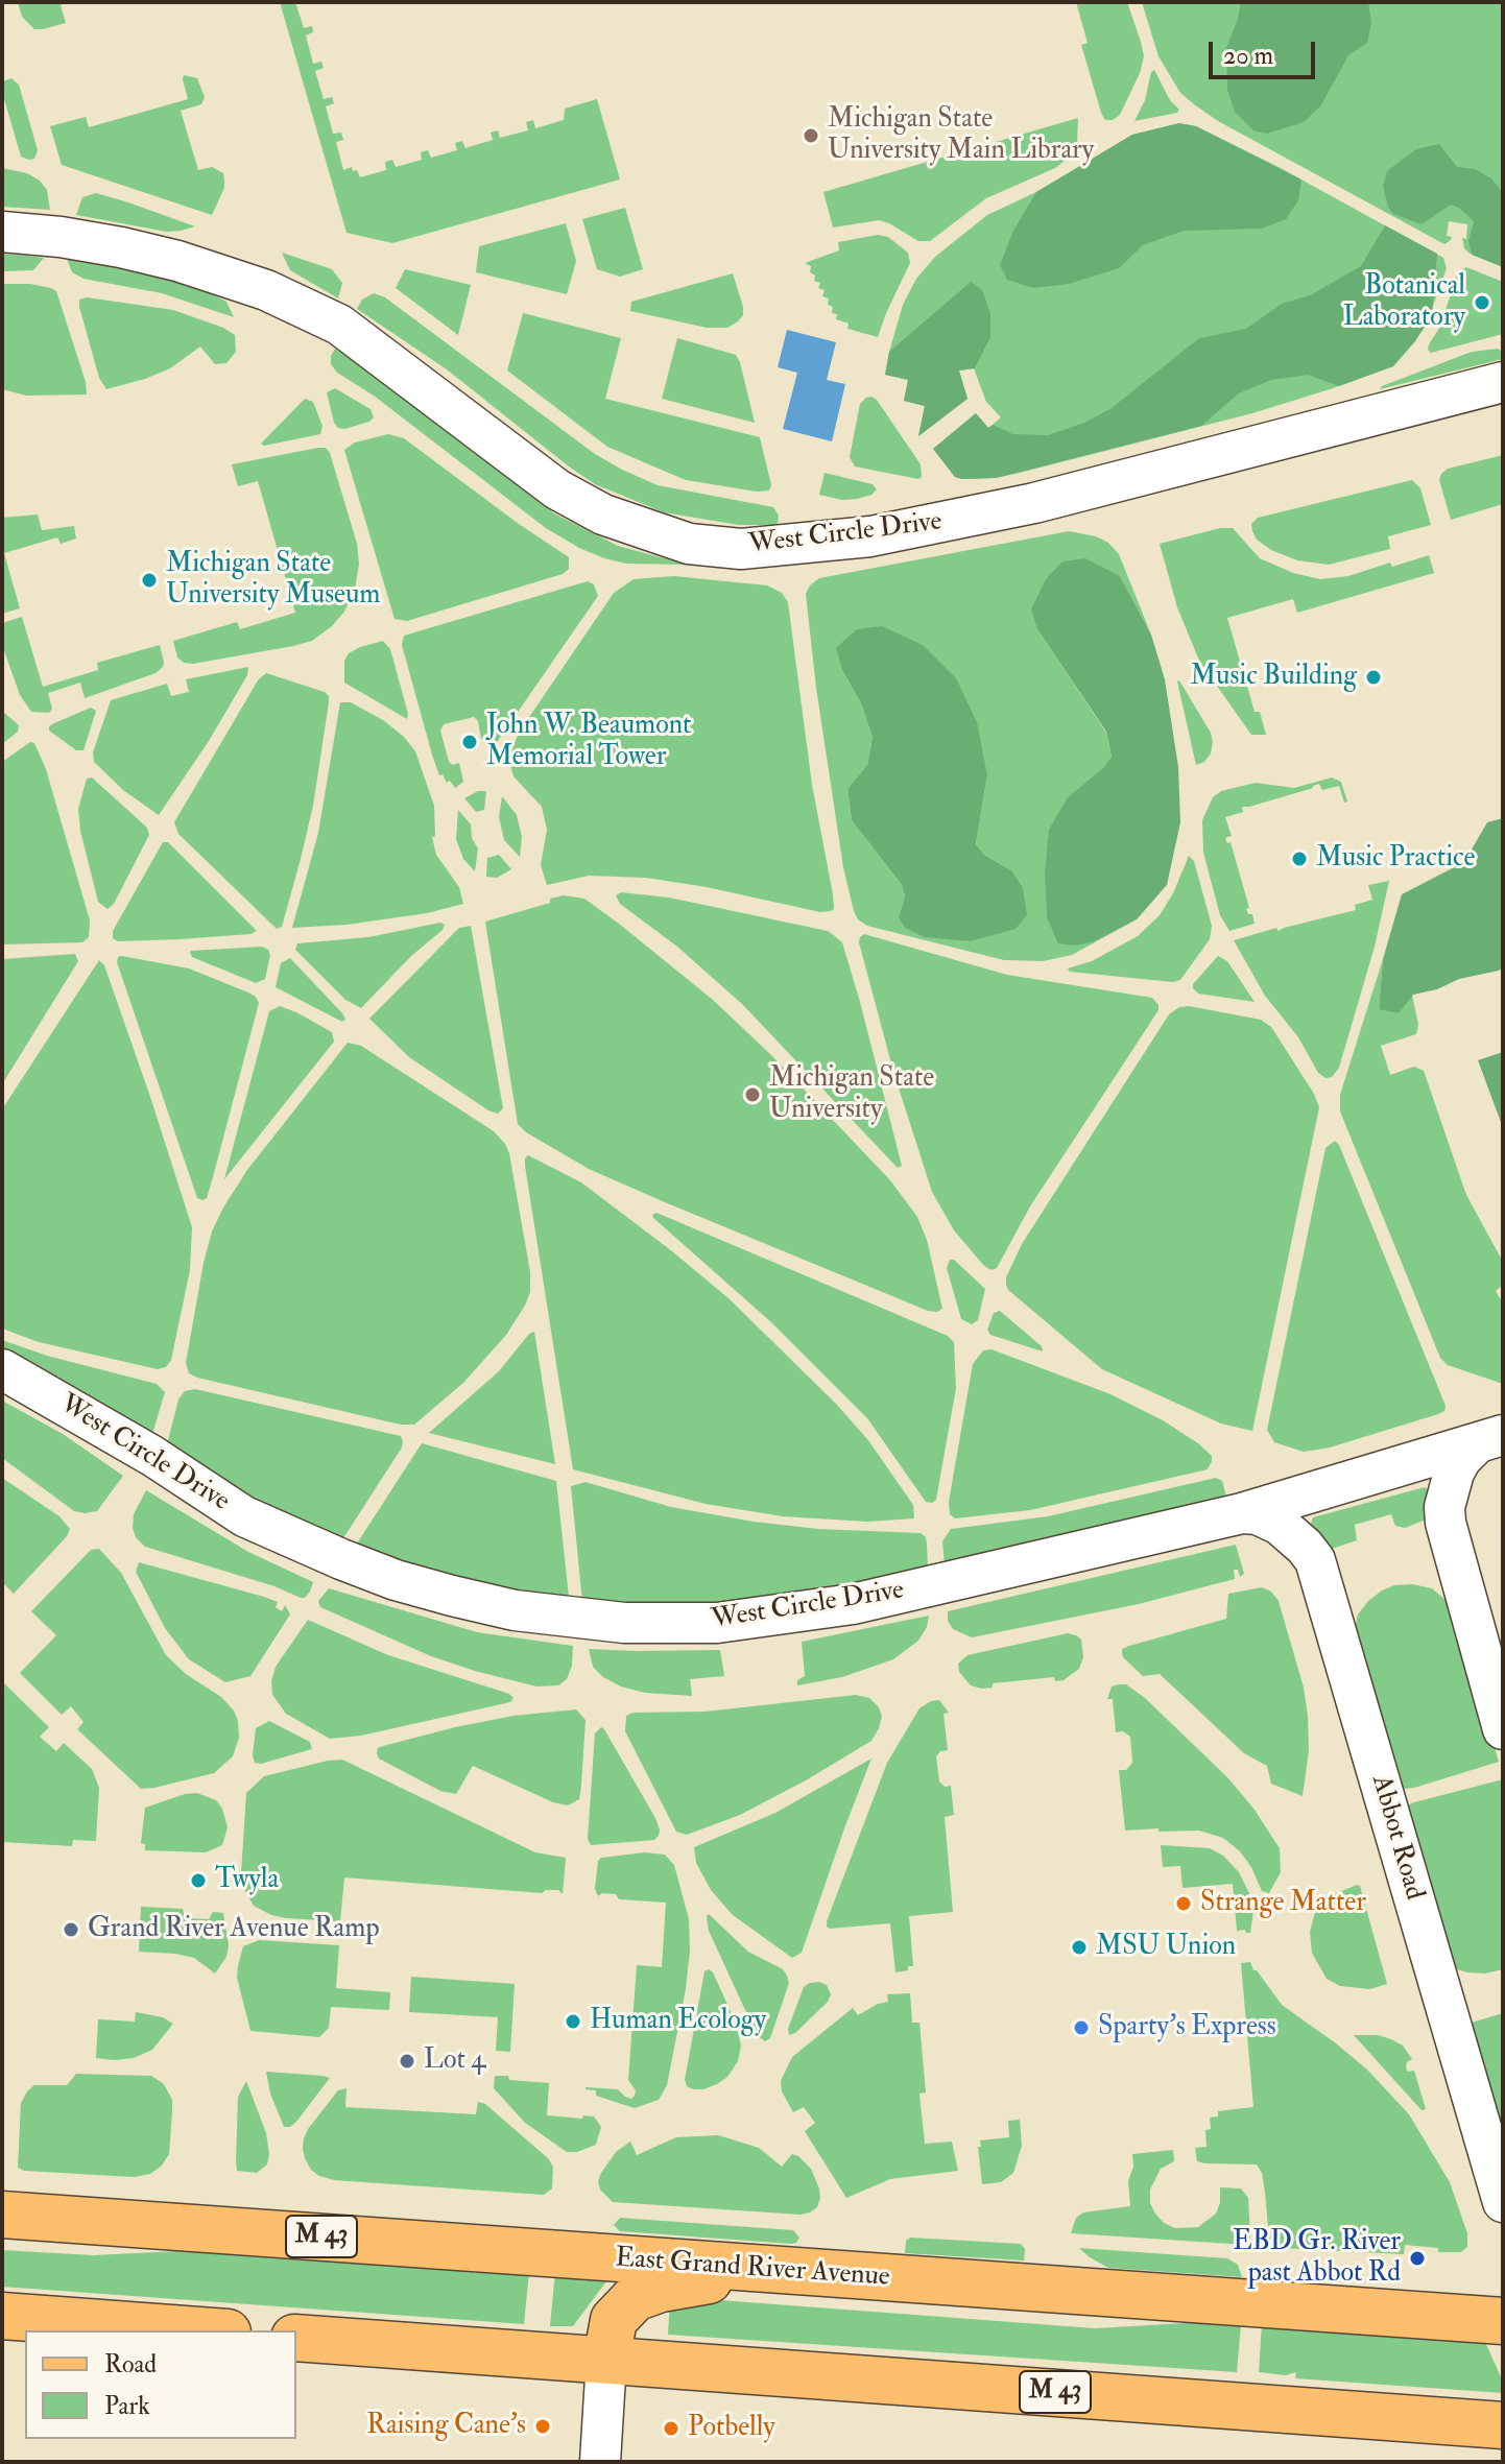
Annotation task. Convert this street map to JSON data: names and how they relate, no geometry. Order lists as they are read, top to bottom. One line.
{"streets":{"main road":["M 43","East Grand River Avenue"],"street":["West Circle Drive","Abbot Road"]},"crossings":[["West Circle Drive","Abbot Road"]],"places":["Michigan State University Main Library","Botanical Laboratory","Michigan State University Museum","Music Building","John W. Beaumont Memorial Tower","Music Practice","Michigan State University","Twyla","Strange Matter","Grand River Avenue Ramp","MSU Union","Human Ecology","Sparty's Express","Lot 4","EBD Gr. River past Abbot Rd","Raising Cane's","Potbelly"],"legend":["Road","Park"],"scale_bar":"20 m"}
